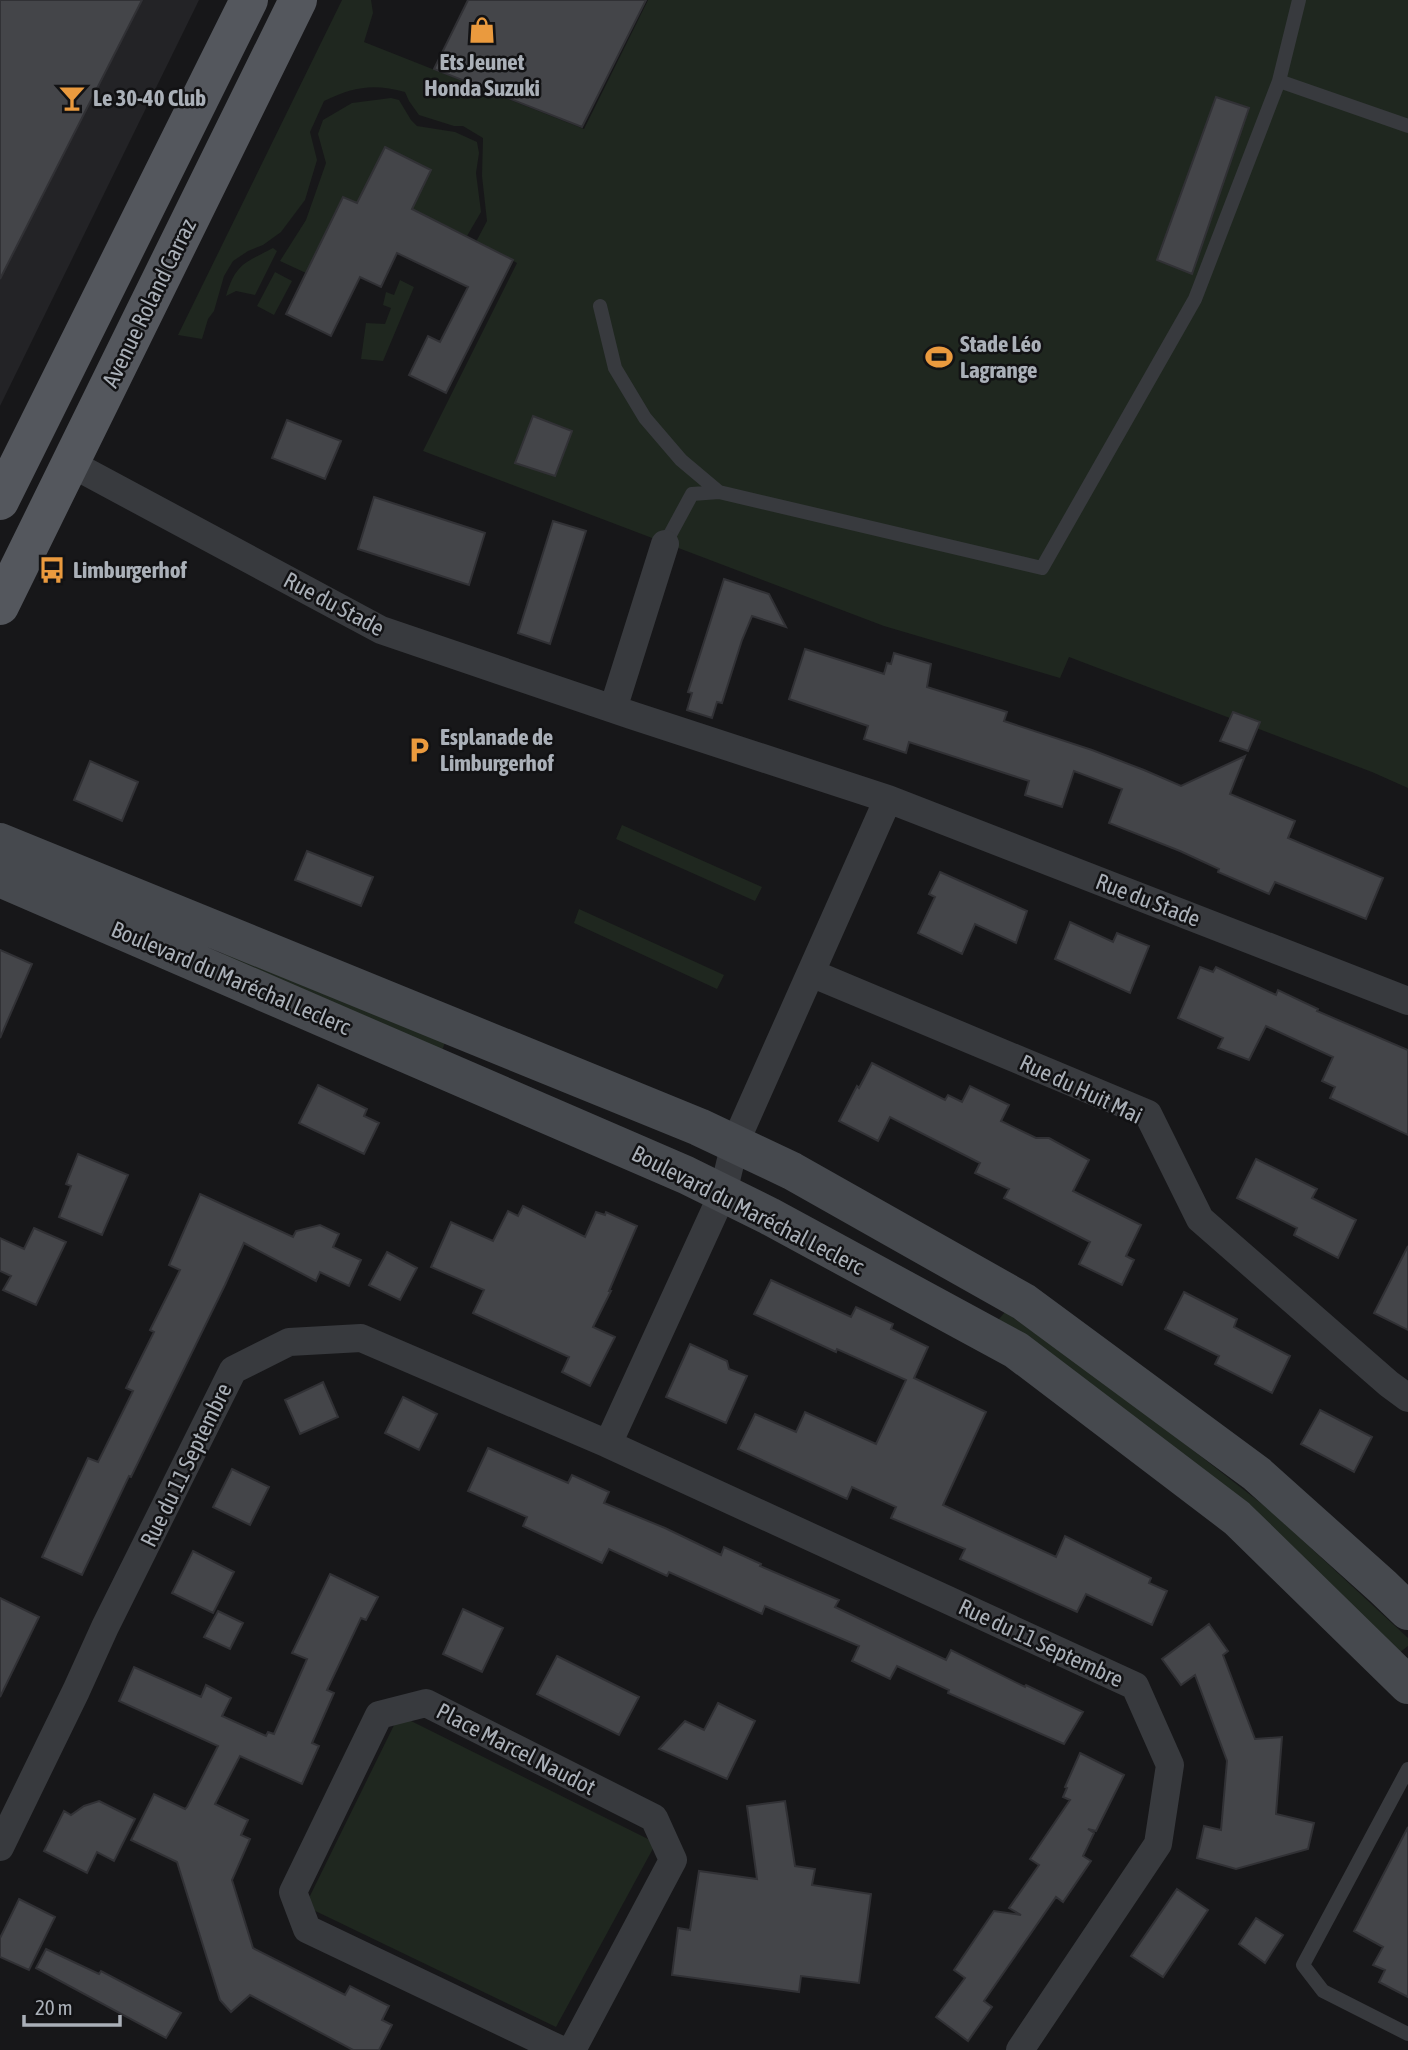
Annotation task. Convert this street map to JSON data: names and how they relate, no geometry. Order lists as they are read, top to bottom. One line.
{"streets":{"main road":["Avenue Roland Carraz","Boulevard du Maréchal Leclerc"],"street":["Rue du Stade","Rue du Huit Mai","Rue du 11 Septembre","Place Marcel Naudot"]},"crossings":[["Avenue Roland Carraz","Rue du Stade"]],"places":{"shop":["Ets Jeunet Honda Suzuki"],"bar":["Le 30-40 Club"],"sports":["Stade Léo Lagrange"],"bus stop":["Limburgerhof"],"parking":["Esplanade de Limburgerhof"]},"scale_bar":"20 m"}
